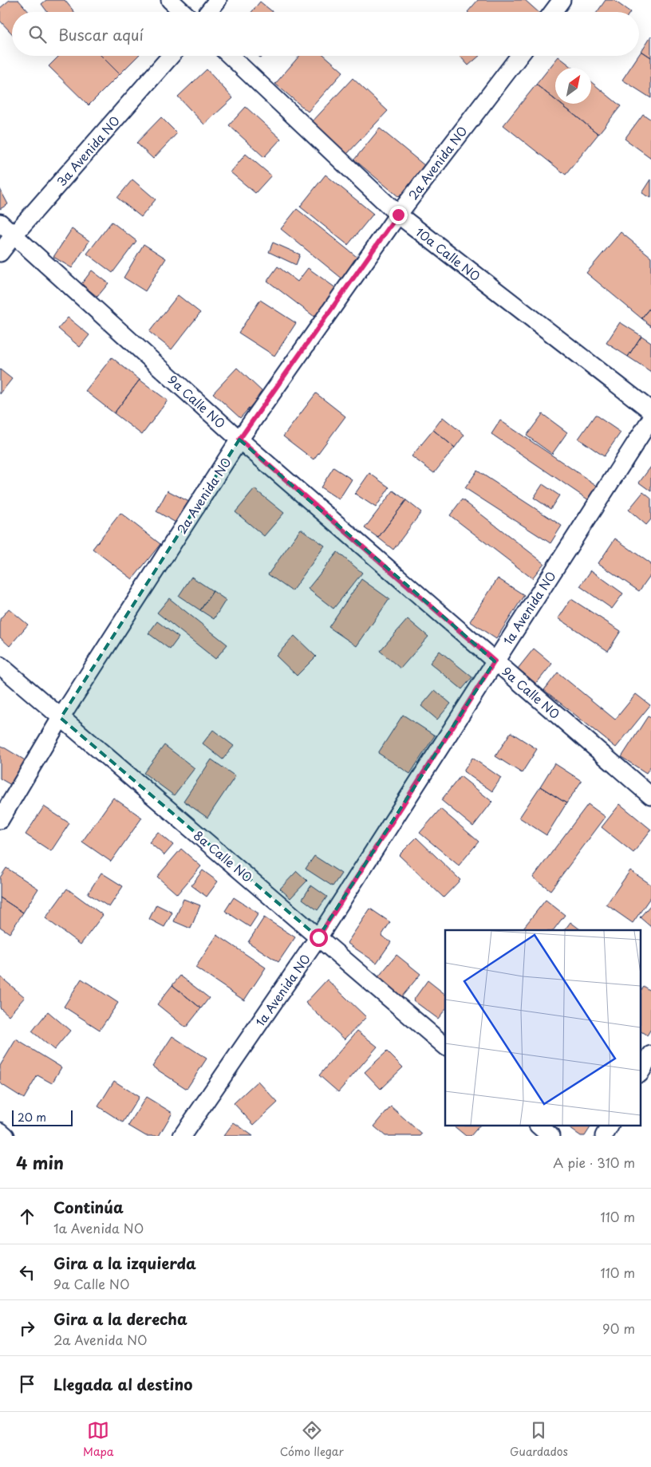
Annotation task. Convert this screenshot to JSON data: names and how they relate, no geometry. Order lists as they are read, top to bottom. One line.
{"streets":{"street":["3a Avenida NO","2a Avenida NO","10a Calle NO","9a Calle NO","1a Avenida NO","8a Calle NO"]},"crossings":[["3a Avenida NO","9a Calle NO"],["2a Avenida NO","10a Calle NO"],["2a Avenida NO","9a Calle NO"],["2a Avenida NO","8a Calle NO"],["9a Calle NO","1a Avenida NO"],["1a Avenida NO","8a Calle NO"]],"scale_bar":"20 m","north":"top right","page":{"search":"Buscar aquí","scale":"20 m","heading":["4 min","A pie · 310 m"],"list":[["Continúa","1a Avenida NO","110 m"],["Gira a la izquierda","9a Calle NO","110 m"],["Gira a la derecha","2a Avenida NO","90 m"],"Llegada al destino"],"nav":["Mapa","Cómo llegar","Guardados"]}}
